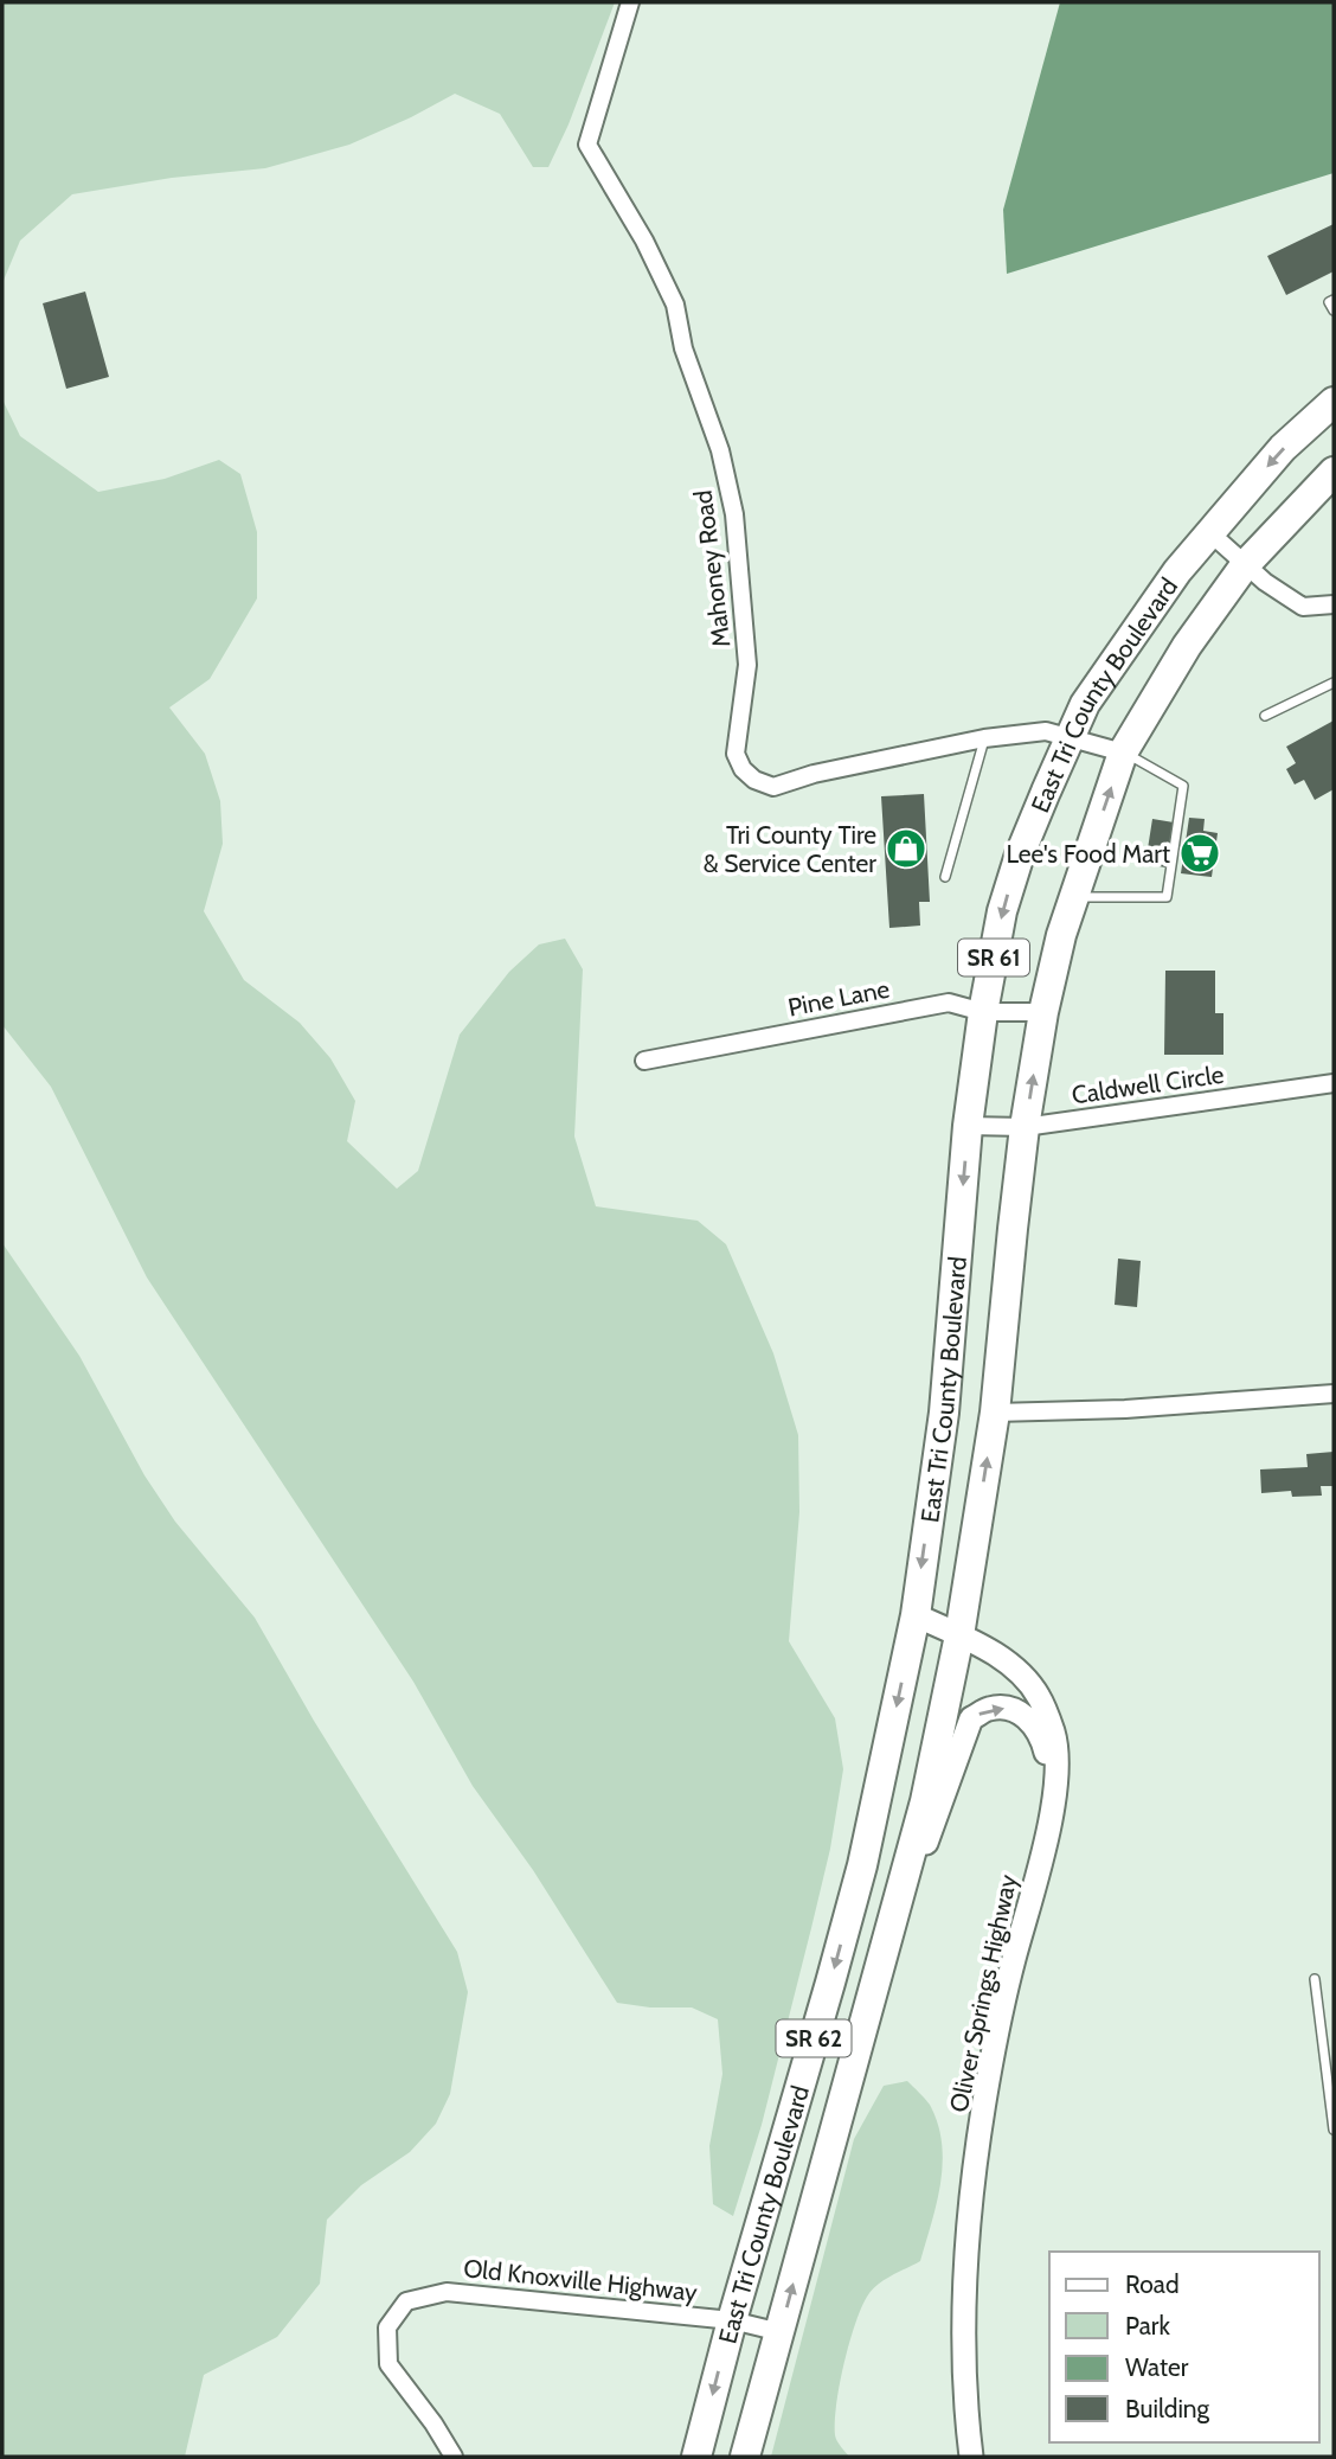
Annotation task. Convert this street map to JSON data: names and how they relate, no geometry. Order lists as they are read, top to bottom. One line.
{"streets":{"highway":["East Tri County Boulevard","SR 61","SR 62"],"main road":["Oliver Springs Highway"],"street":["Mahoney Road","Pine Lane","Caldwell Circle","Old Knoxville Highway"]},"crossings":[["Mahoney Road","East Tri County Boulevard"],["East Tri County Boulevard","Pine Lane"],["East Tri County Boulevard","Caldwell Circle"],["East Tri County Boulevard","Oliver Springs Highway"],["East Tri County Boulevard","Old Knoxville Highway"]],"places":{"shop":["Tri County Tire & Service Center"],"supermarket":["Lee's Food Mart"]},"legend":["Road","Park","Water","Building"]}
